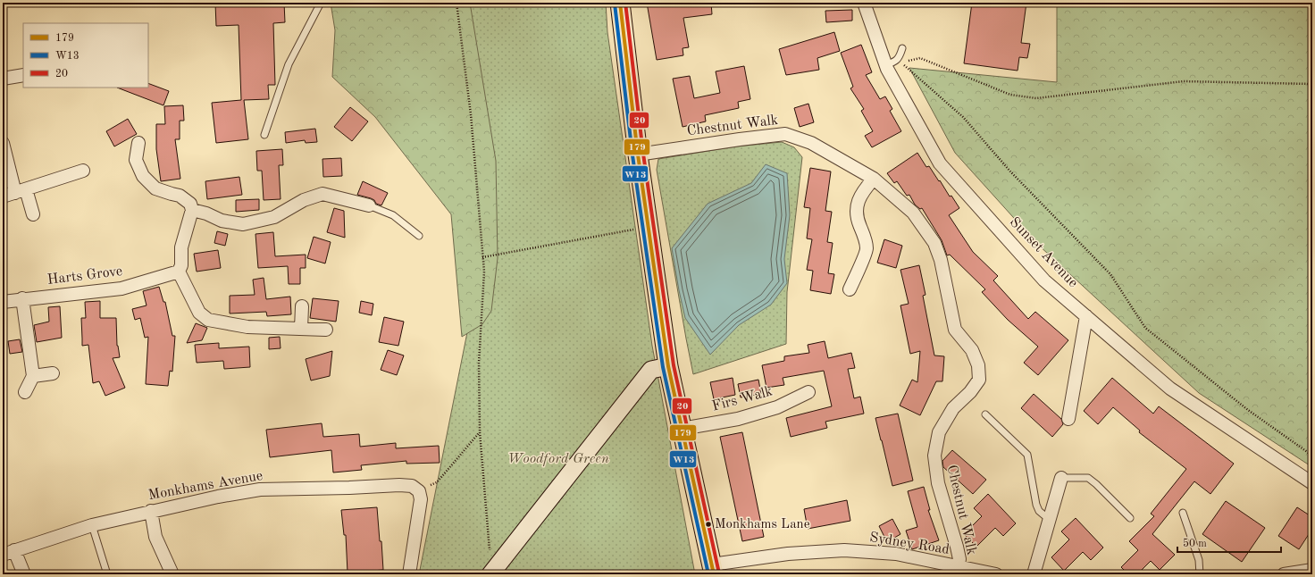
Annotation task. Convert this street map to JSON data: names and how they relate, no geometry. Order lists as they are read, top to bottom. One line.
{"streets":{"street":["Chestnut Walk","Sunset Avenue","Harts Grove","Firs Walk","Monkhams Avenue","Sydney Road"]},"crossings":[["Chestnut Walk","Sydney Road"]],"parks":["Woodford Green"],"places":["Monkhams Lane"],"lines":["transit line 179","transit line 20","transit line W13"],"legend":["179","W13","20"],"scale_bar":"50 m"}
